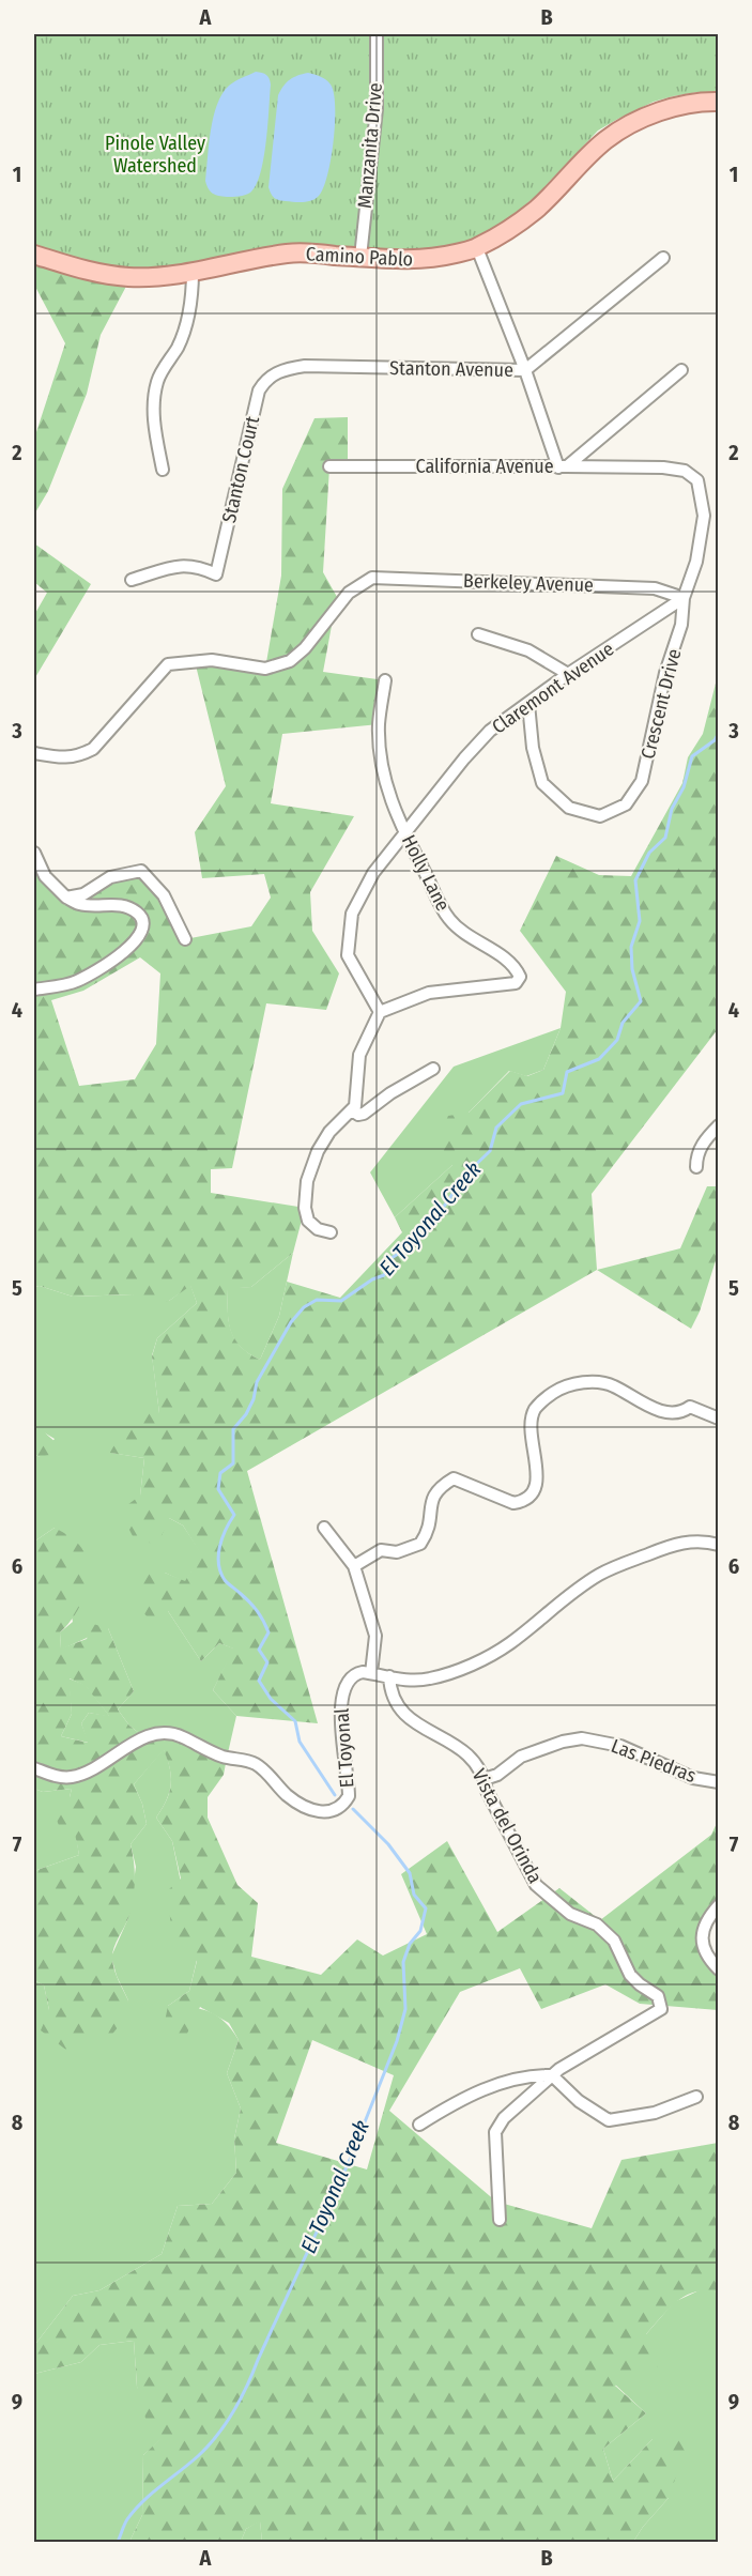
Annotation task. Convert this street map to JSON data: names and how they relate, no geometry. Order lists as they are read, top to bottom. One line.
{"streets":{"main road":["Camino Pablo"],"street":["Manzanita Drive","Stanton Avenue","California Avenue","Stanton Court","Berkeley Avenue","Claremont Avenue","Crescent Drive","Holly Lane","El Toyonal","Las Piedras","Vista del Orinda"]},"crossings":[["Manzanita Drive","Camino Pablo"],["Stanton Avenue","Stanton Court"],["Berkeley Avenue","Claremont Avenue"],["Berkeley Avenue","Crescent Drive"],["Claremont Avenue","Crescent Drive"],["Claremont Avenue","Holly Lane"],["Las Piedras","Vista del Orinda"]],"water":["El Toyonal Creek"],"parks":["Pinole Valley Watershed"],"grid":{"columns":["A","B"],"rows":["1","2","3","4","5","6","7","8","9"]}}
